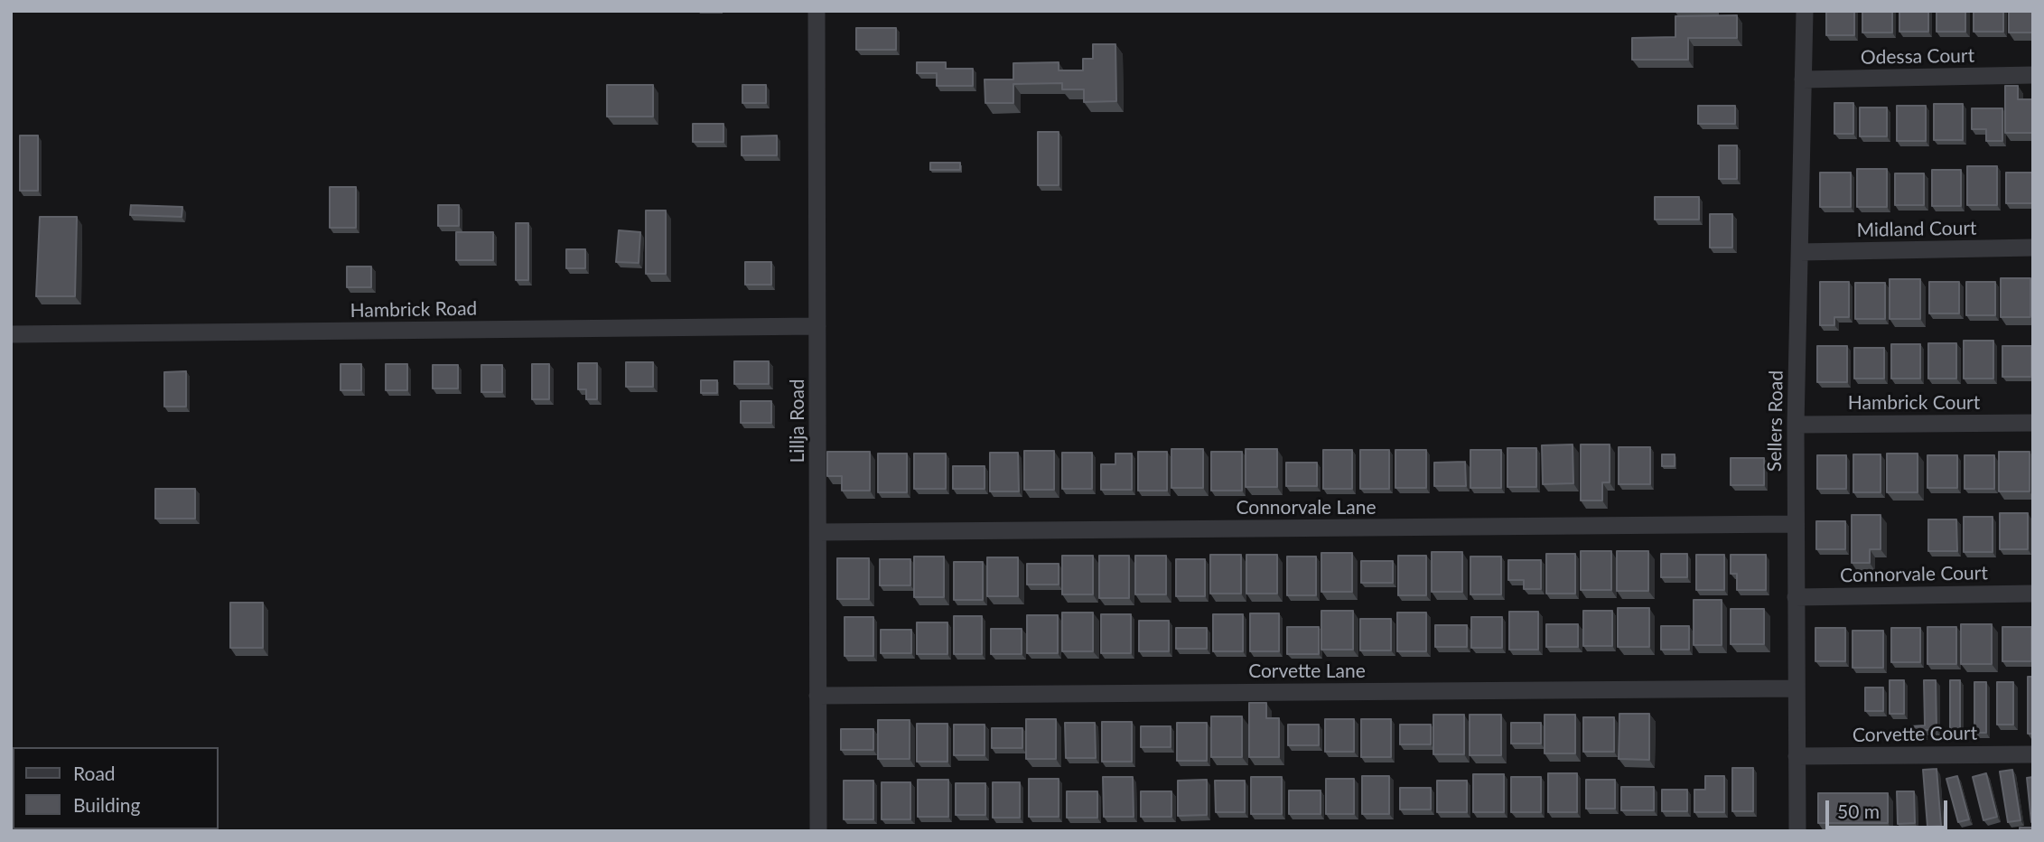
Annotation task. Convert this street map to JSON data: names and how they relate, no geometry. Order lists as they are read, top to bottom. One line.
{"streets":{"street":["Odessa Court","Midland Court","Hambrick Road","Hambrick Court","Lillja Road","Sellers Road","Connorvale Lane","Connorvale Court","Corvette Lane","Corvette Court"]},"crossings":[["Odessa Court","Sellers Road"],["Midland Court","Sellers Road"],["Hambrick Road","Lillja Road"],["Hambrick Court","Sellers Road"],["Lillja Road","Connorvale Lane"],["Lillja Road","Corvette Lane"],["Sellers Road","Connorvale Lane"],["Sellers Road","Connorvale Court"],["Sellers Road","Corvette Lane"],["Sellers Road","Corvette Court"]],"legend":["Road","Building"],"scale_bar":"50 m"}
